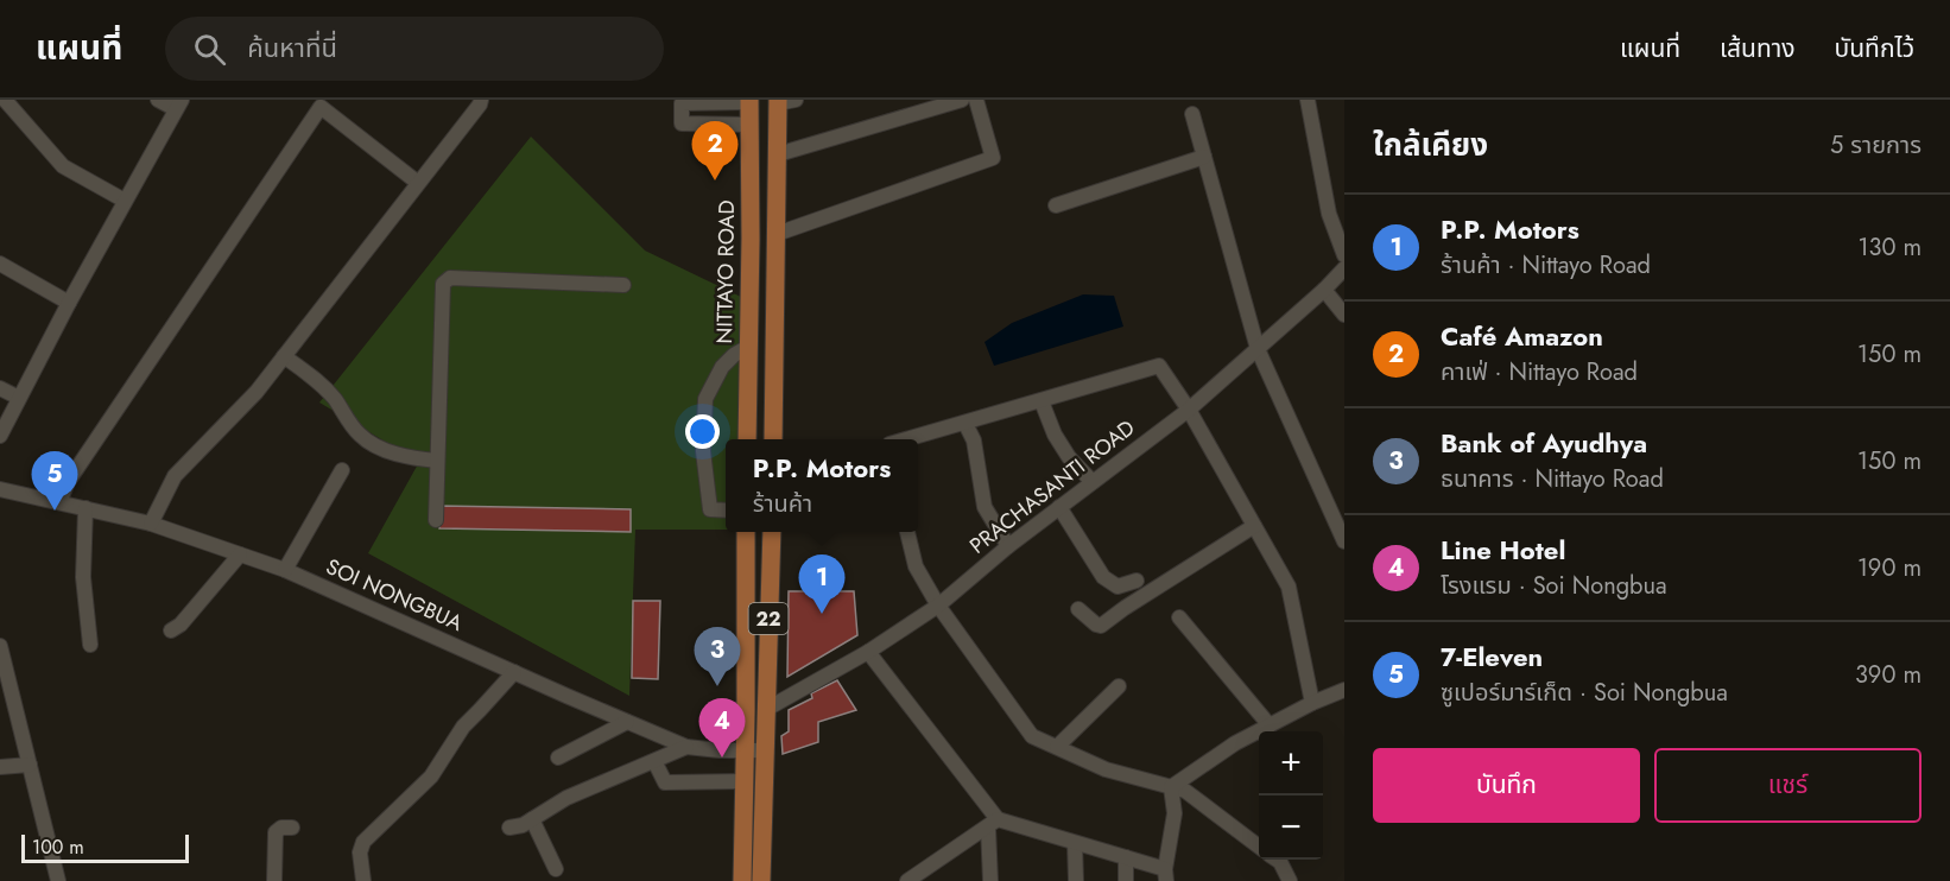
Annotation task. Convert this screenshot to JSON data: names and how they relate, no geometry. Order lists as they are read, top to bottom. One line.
{"streets":{"main road":["NITTAYO ROAD","22"],"street":["PRACHASANTI ROAD","SOI NONGBUA"]},"crossings":[["PRACHASANTI ROAD","22"],["SOI NONGBUA","22"]],"scale_bar":"100 m","page":{"header":"แผนที่","search":"ค้นหาที่นี่","nav":["แผนที่","เส้นทาง","บันทึกไว้"],"heading":["ใกล้เคียง","5 รายการ"],"pins":["2","5","1","3","4"],"list":[{"mark":"1","name":"P.P. Motors","note":"ร้านค้า · Nittayo Road","value":"130 m"},{"mark":"2","name":"Café Amazon","note":"คาเฟ่ · Nittayo Road","value":"150 m"},{"mark":"3","name":"Bank of Ayudhya","note":"ธนาคาร · Nittayo Road","value":"150 m"},{"mark":"4","name":"Line Hotel","note":"โรงแรม · Soi Nongbua","value":"190 m"},{"mark":"5","name":"7-Eleven","note":"ซูเปอร์มาร์เก็ต · Soi Nongbua","value":"390 m"}],"popup":["P.P. Motors","ร้านค้า"],"buttons":["บันทึก","แชร์"],"map_buttons":["+","−"],"scale":"100 m"}}
